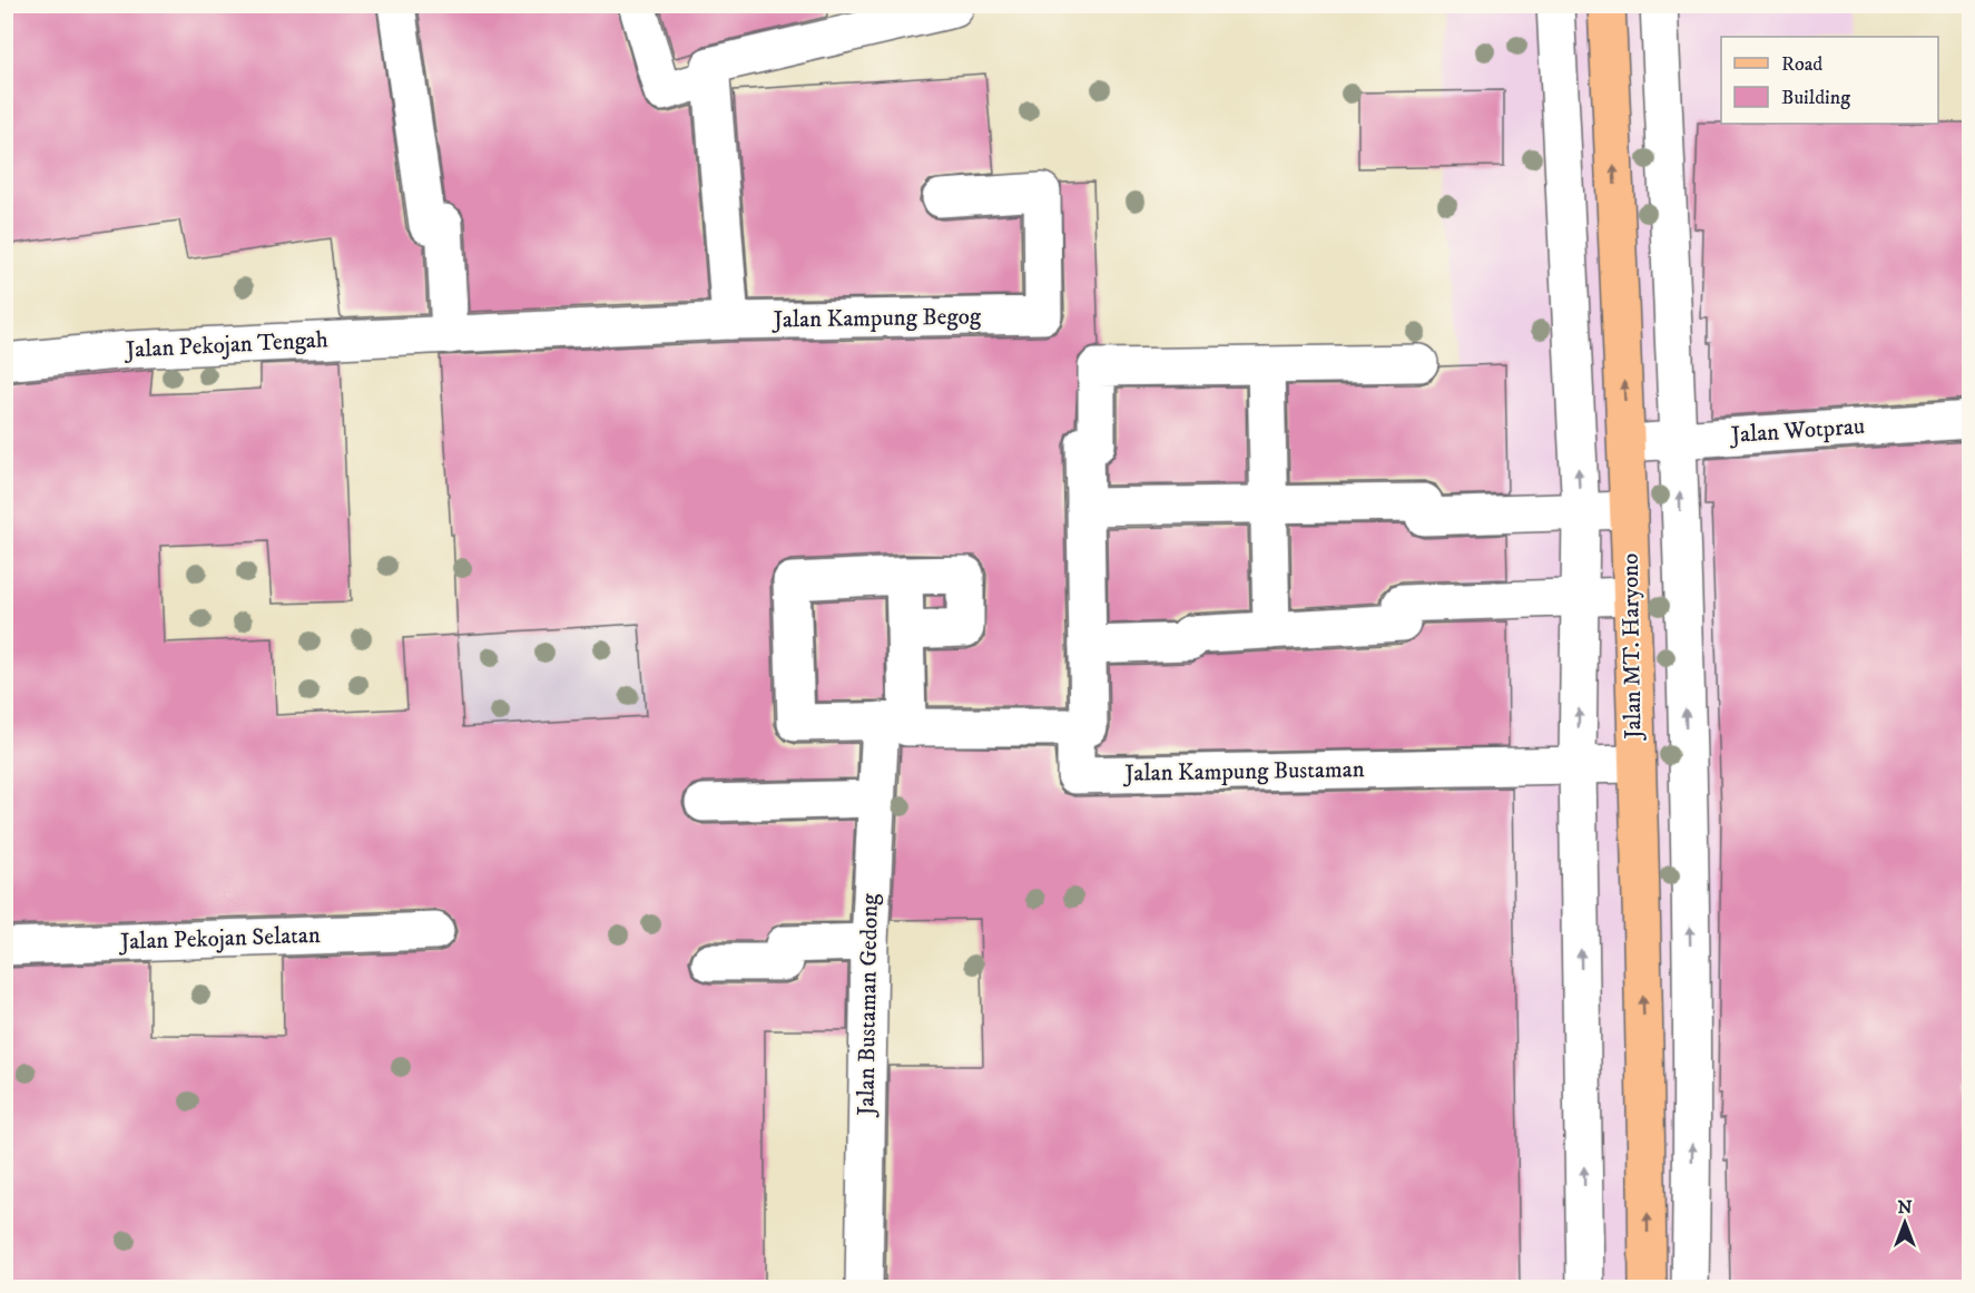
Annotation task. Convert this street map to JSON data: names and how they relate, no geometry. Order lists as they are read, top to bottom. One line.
{"streets":{"main road":["Jalan MT. Haryono"],"street":["Jalan Kampung Begog","Jalan Pekojan Tengah","Jalan Wotprau","Jalan Kampung Bustaman","Jalan Pekojan Selatan","Jalan Bustaman Gedong"]},"crossings":[["Jalan Kampung Begog","Jalan Pekojan Tengah"],["Jalan Wotprau","Jalan MT. Haryono"],["Jalan MT. Haryono","Jalan Kampung Bustaman"]],"one_way":["Jalan MT. Haryono"],"legend":["Road","Building"],"north":"top"}
